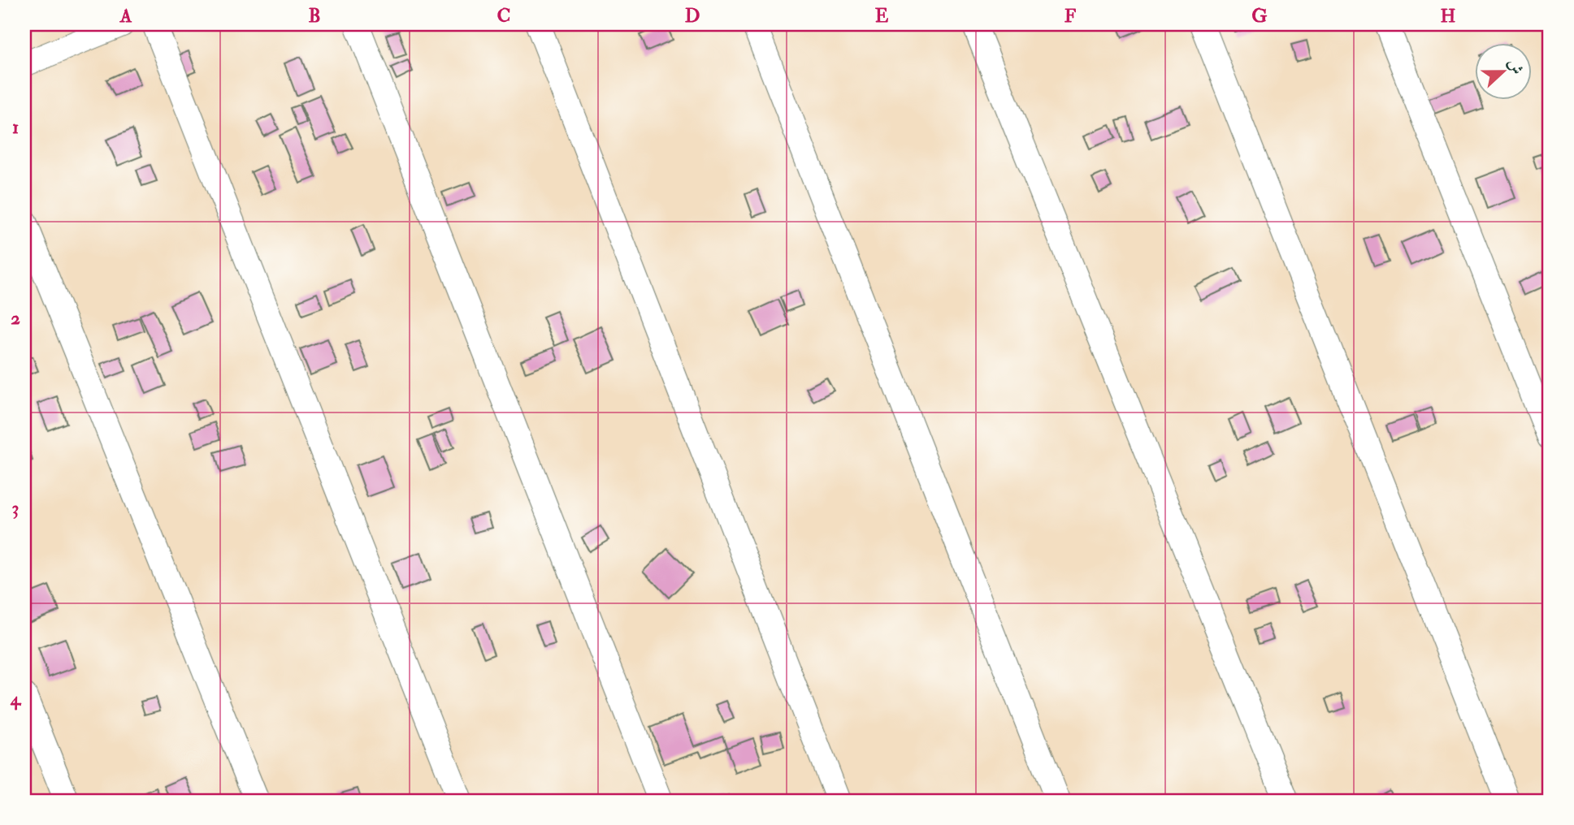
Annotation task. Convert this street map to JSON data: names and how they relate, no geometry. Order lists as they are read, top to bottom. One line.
{"north":"right","grid":{"columns":["A","B","C","D","E","F","G","H"],"rows":["1","2","3","4"]}}
